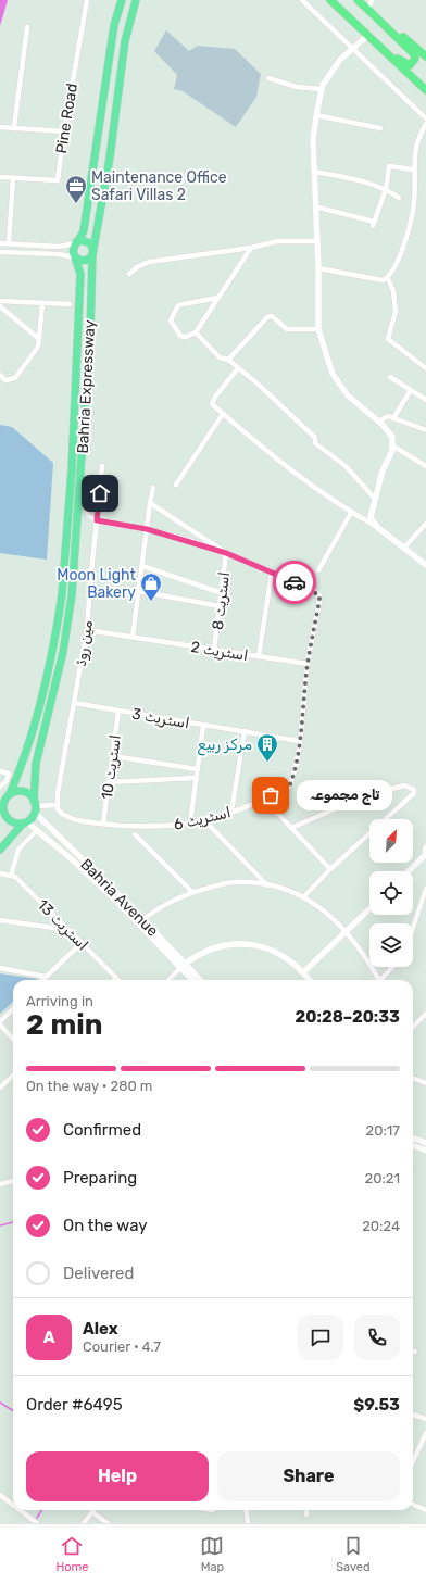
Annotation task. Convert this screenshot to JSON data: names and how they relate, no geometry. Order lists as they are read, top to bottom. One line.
{"streets":{"main road":["Bahria Expressway"],"street":["Pine Road","اسٹریٹ 8","مین روڈ","اسٹریٹ 2","اسٹریٹ 3","اسٹریٹ 10","اسٹریٹ 6","Bahria Avenue","اسٹریٹ 13"]},"crossings":[["Bahria Expressway","Bahria Avenue"],["اسٹریٹ 8","اسٹریٹ 2"],["مین روڈ","اسٹریٹ 2"],["مین روڈ","اسٹریٹ 3"],["مین روڈ","اسٹریٹ 6"],["اسٹریٹ 3","اسٹریٹ 10"],["اسٹریٹ 3","اسٹریٹ 6"],["اسٹریٹ 10","اسٹریٹ 6"]],"places":{"office":["Maintenance Office Safari Villas 2"],"shop":["Moon Light Bakery"],"building":["مرکز ربیع"],"other":["تاج مجموعہ"]},"north":"top right","page":{"bubble":"تاج مجموعہ","heading":["2 min","Arriving in","20:28–20:33"],"panel":["Alex","Courier · 4.7","Order #6495","$9.53"],"bar":"On the way · 280 m","list":[["Confirmed","20:17"],["Preparing","20:21"],["On the way","20:24"],"Delivered"],"round":"A","buttons":["Help","Share"],"tabs":["Home","Map","Saved"]}}
